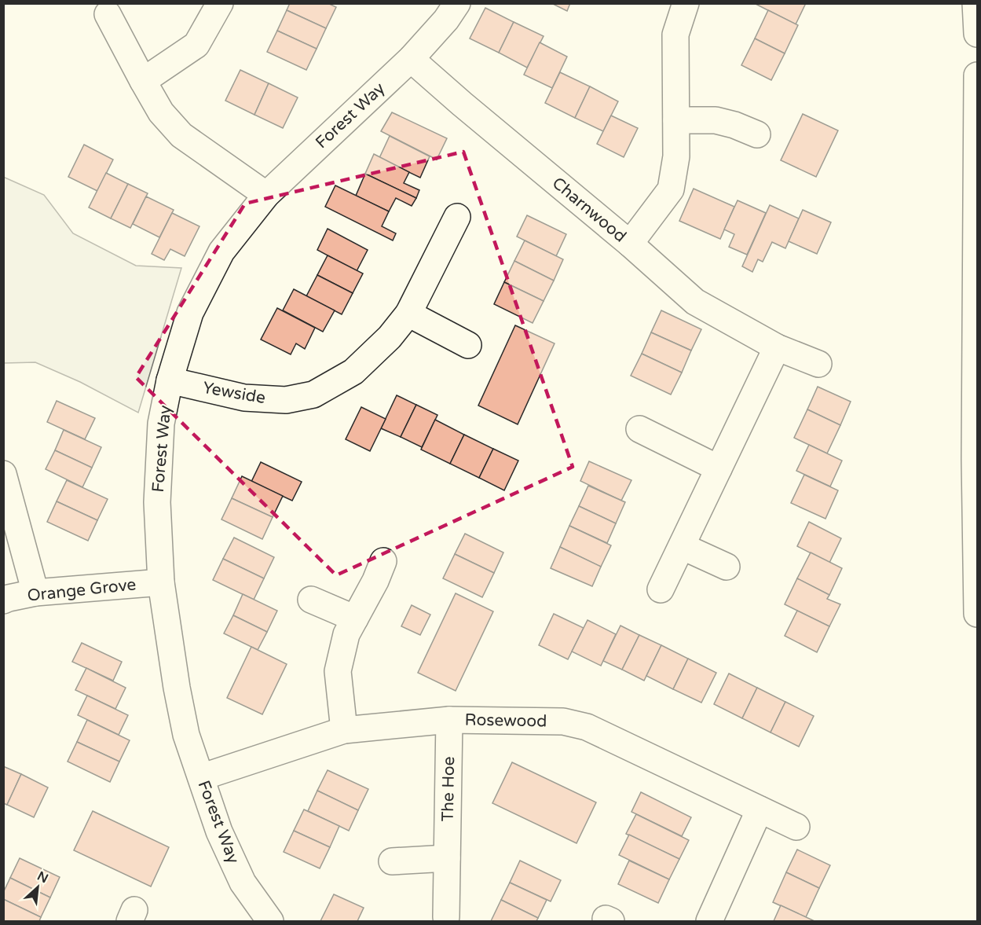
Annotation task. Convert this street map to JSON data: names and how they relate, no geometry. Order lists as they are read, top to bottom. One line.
{"streets":{"street":["Forest Way","Charnwood","Yewside","Orange Grove","Rosewood","The Hoe"]},"crossings":[["Forest Way","Charnwood"],["Forest Way","Yewside"],["Forest Way","Orange Grove"],["Forest Way","Rosewood"],["Rosewood","The Hoe"]],"north":"top right"}
